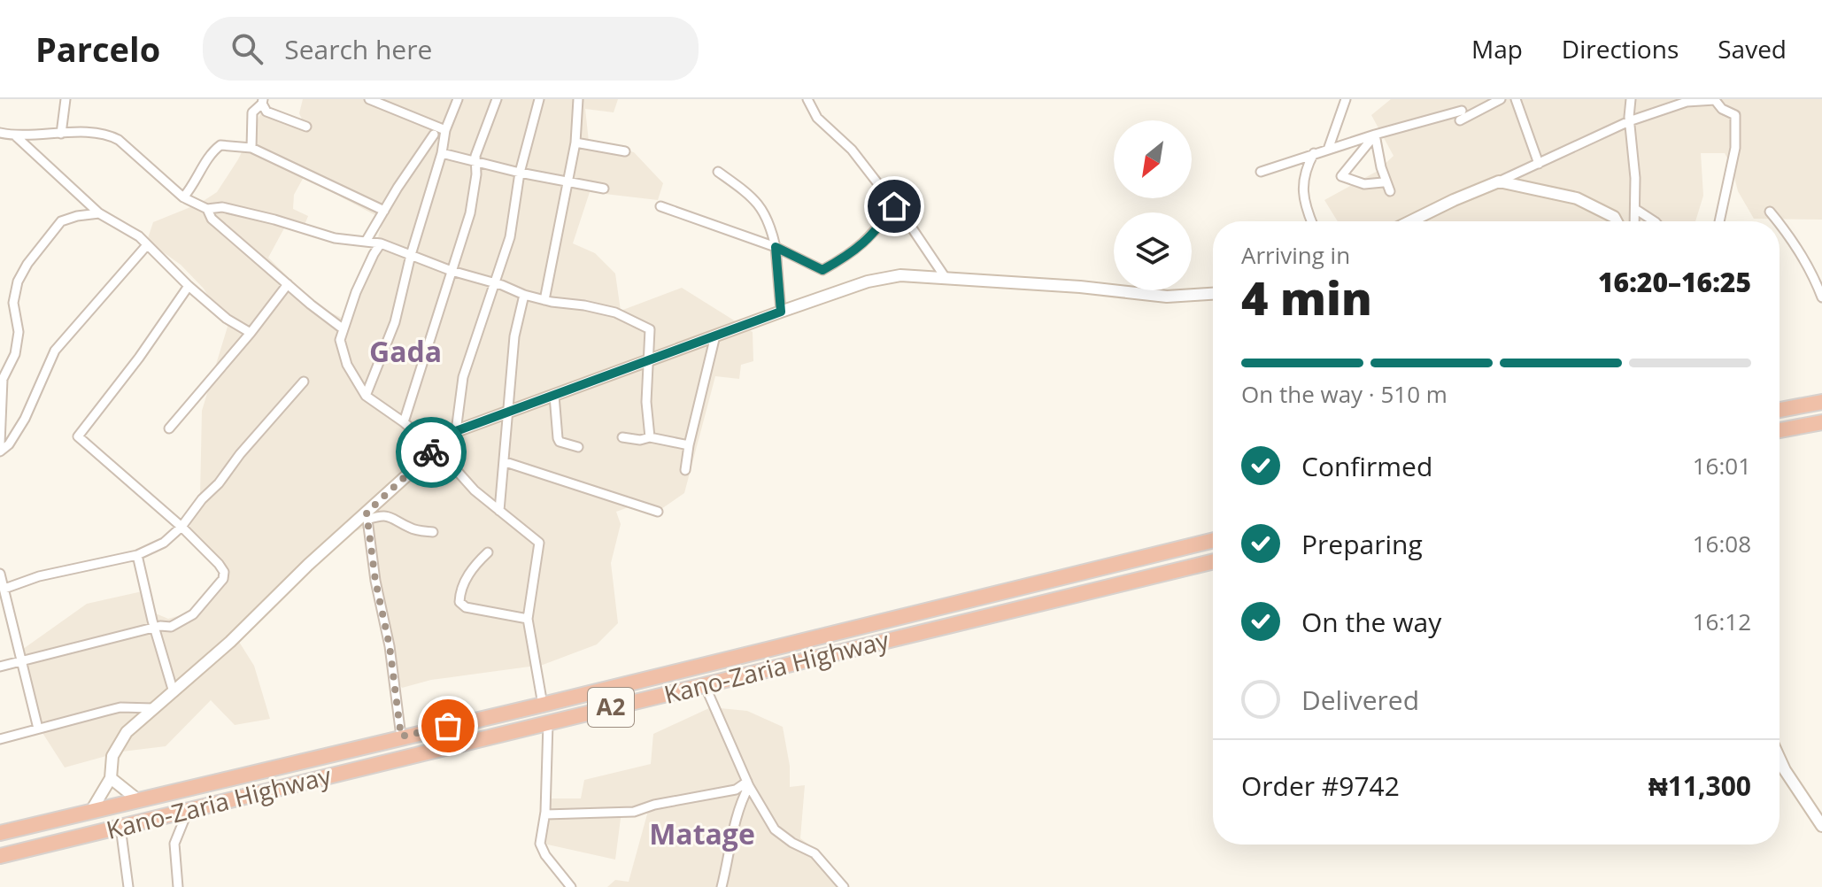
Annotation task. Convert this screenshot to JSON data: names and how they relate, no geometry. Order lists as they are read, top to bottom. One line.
{"streets":{"highway":["Kano-Zaria Highway","A2"]},"districts":["Gada","Matage"],"north":"bottom left","page":{"header":"Parcelo","search":"Search here","nav":["Map","Directions","Saved"],"heading":["4 min","Arriving in","16:20–16:25"],"panel":["Order #9742","₦11,300"],"bar":"On the way · 510 m","list":[["Confirmed","16:01"],["Preparing","16:08"],["On the way","16:12"],"Delivered"]}}
